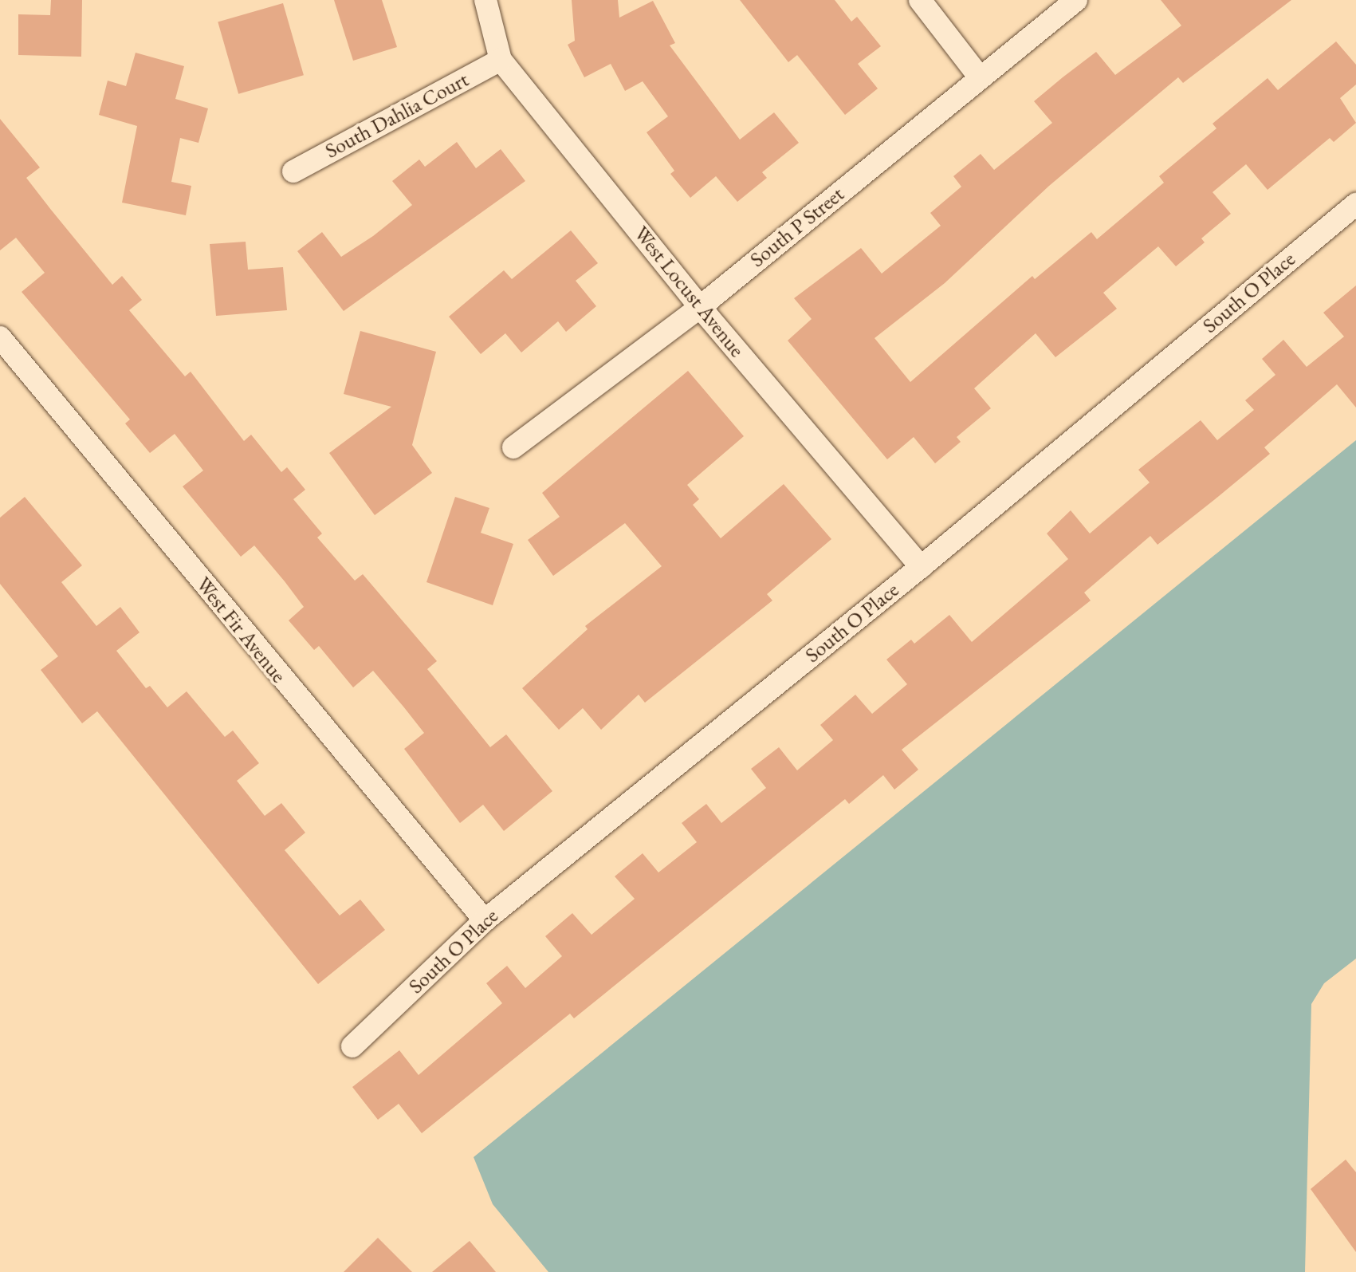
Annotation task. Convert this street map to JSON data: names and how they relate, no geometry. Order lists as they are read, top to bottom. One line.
{"streets":{"street":["South Dahlia Court","South P Street","West Locust Avenue","South O Place","West Fir Avenue"]},"crossings":[["South Dahlia Court","West Locust Avenue"],["South P Street","West Locust Avenue"],["West Locust Avenue","South O Place"],["South O Place","West Fir Avenue"]]}
